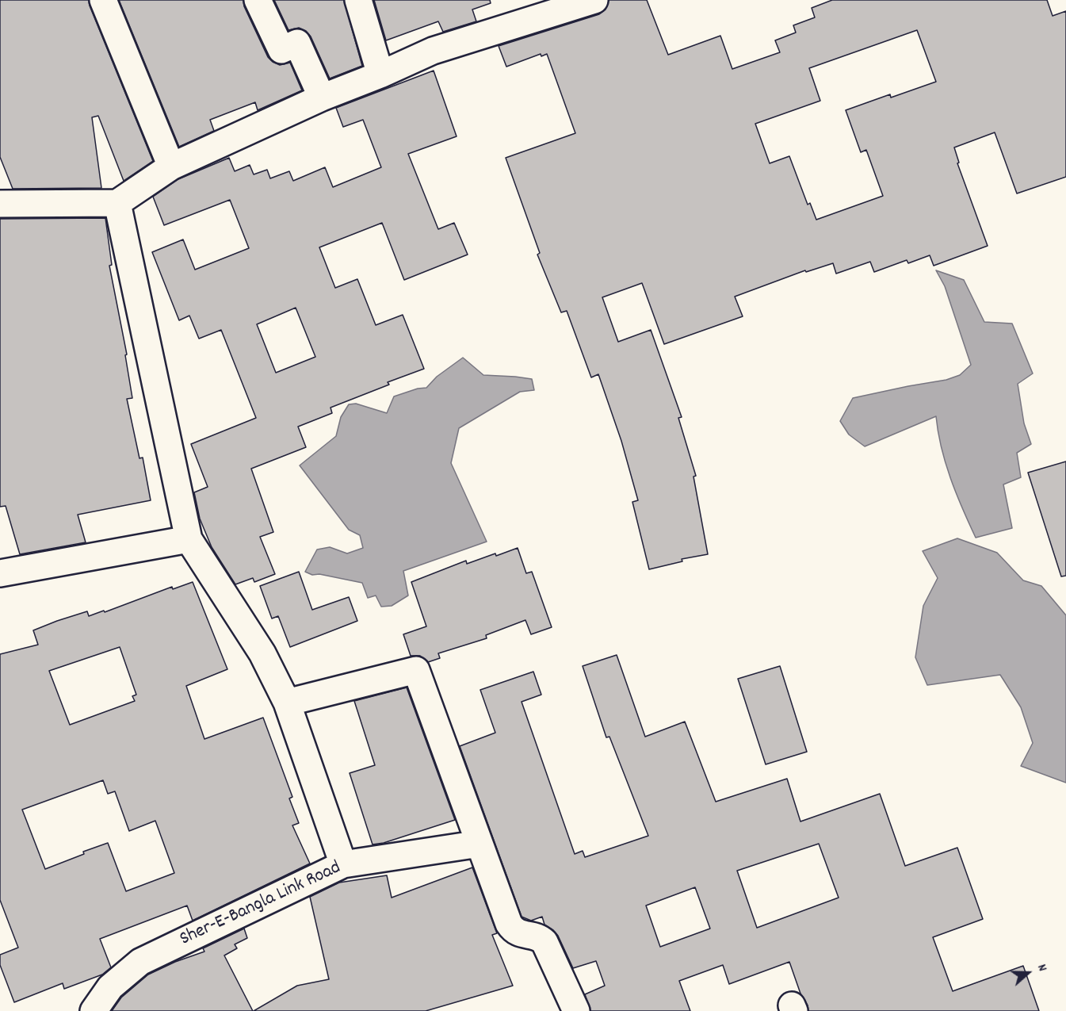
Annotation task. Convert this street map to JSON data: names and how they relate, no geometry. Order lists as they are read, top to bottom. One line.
{"streets":{"street":["Sher-E-Bangla Link Road"]},"north":"right"}
